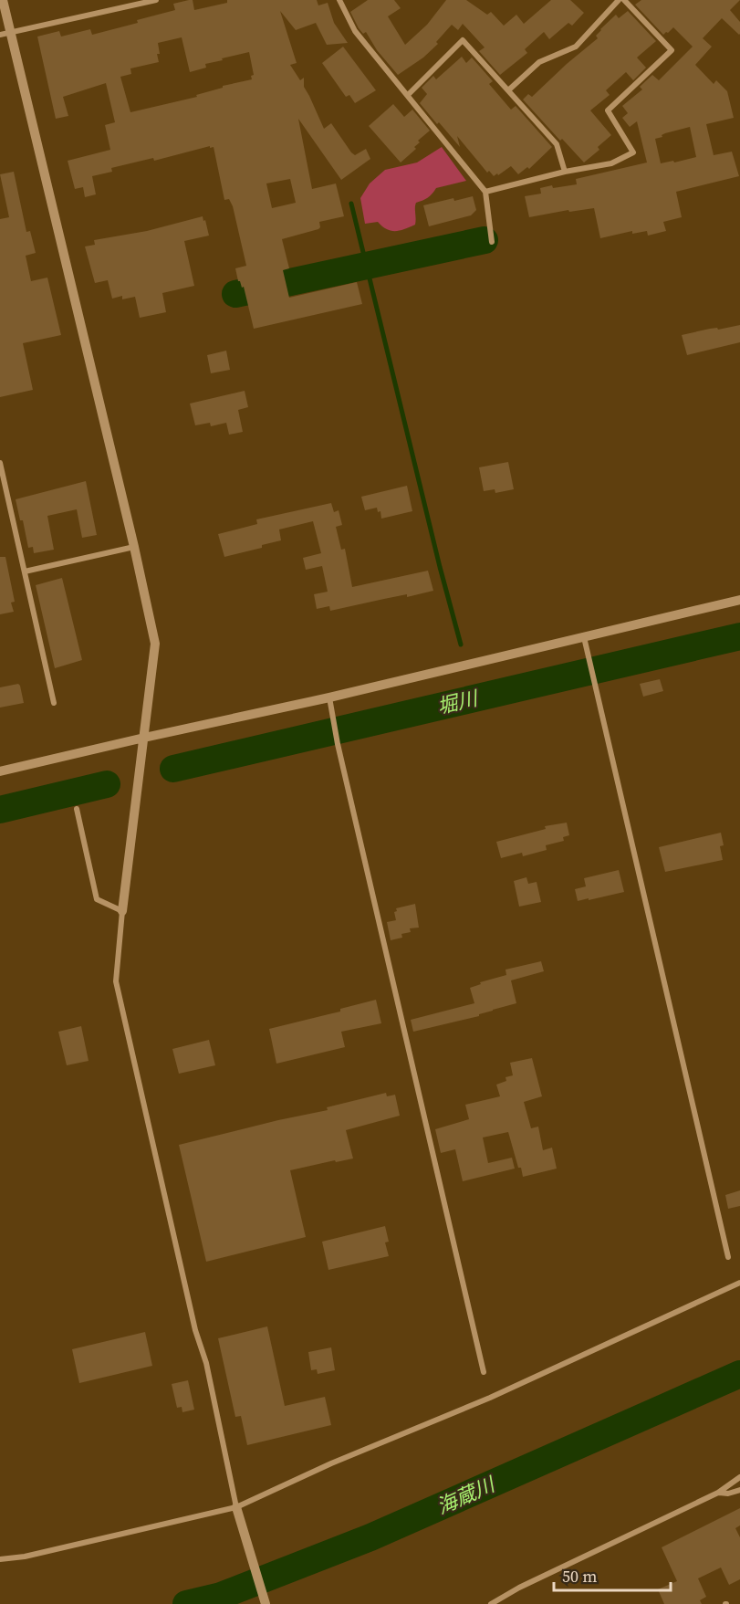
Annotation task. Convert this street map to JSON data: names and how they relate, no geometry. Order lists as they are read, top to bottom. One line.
{"water":["堀川","海蔵川"],"scale_bar":"50 m"}
